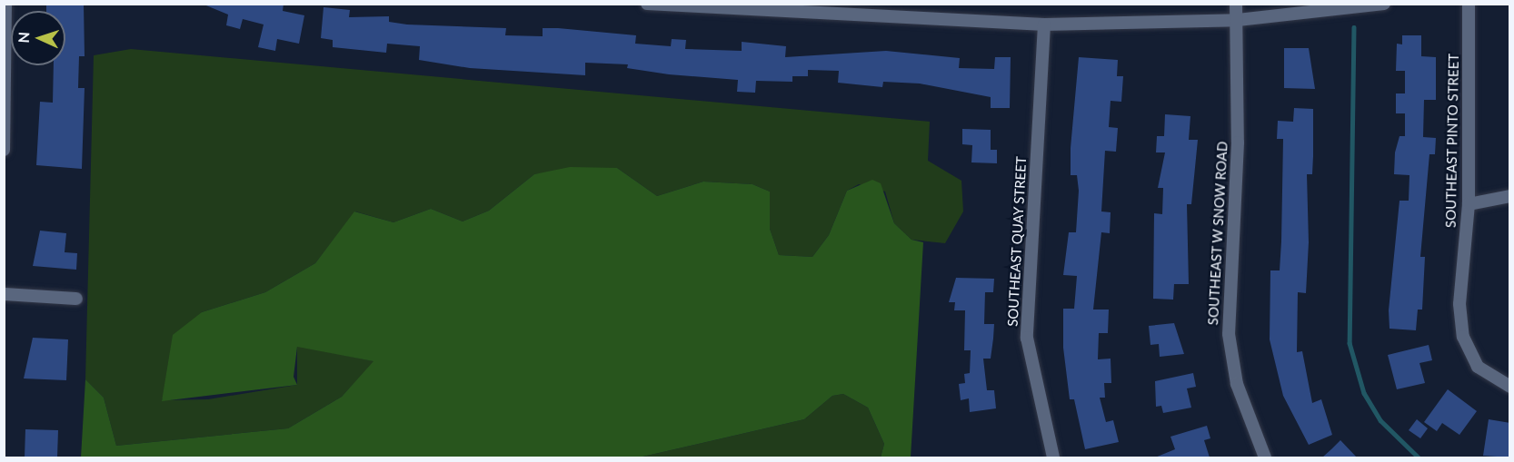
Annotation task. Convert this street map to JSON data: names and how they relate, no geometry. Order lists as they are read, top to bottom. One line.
{"streets":{"street":["SOUTHEAST PINTO STREET","SOUTHEAST W SNOW ROAD","SOUTHEAST QUAY STREET"]},"north":"left"}
